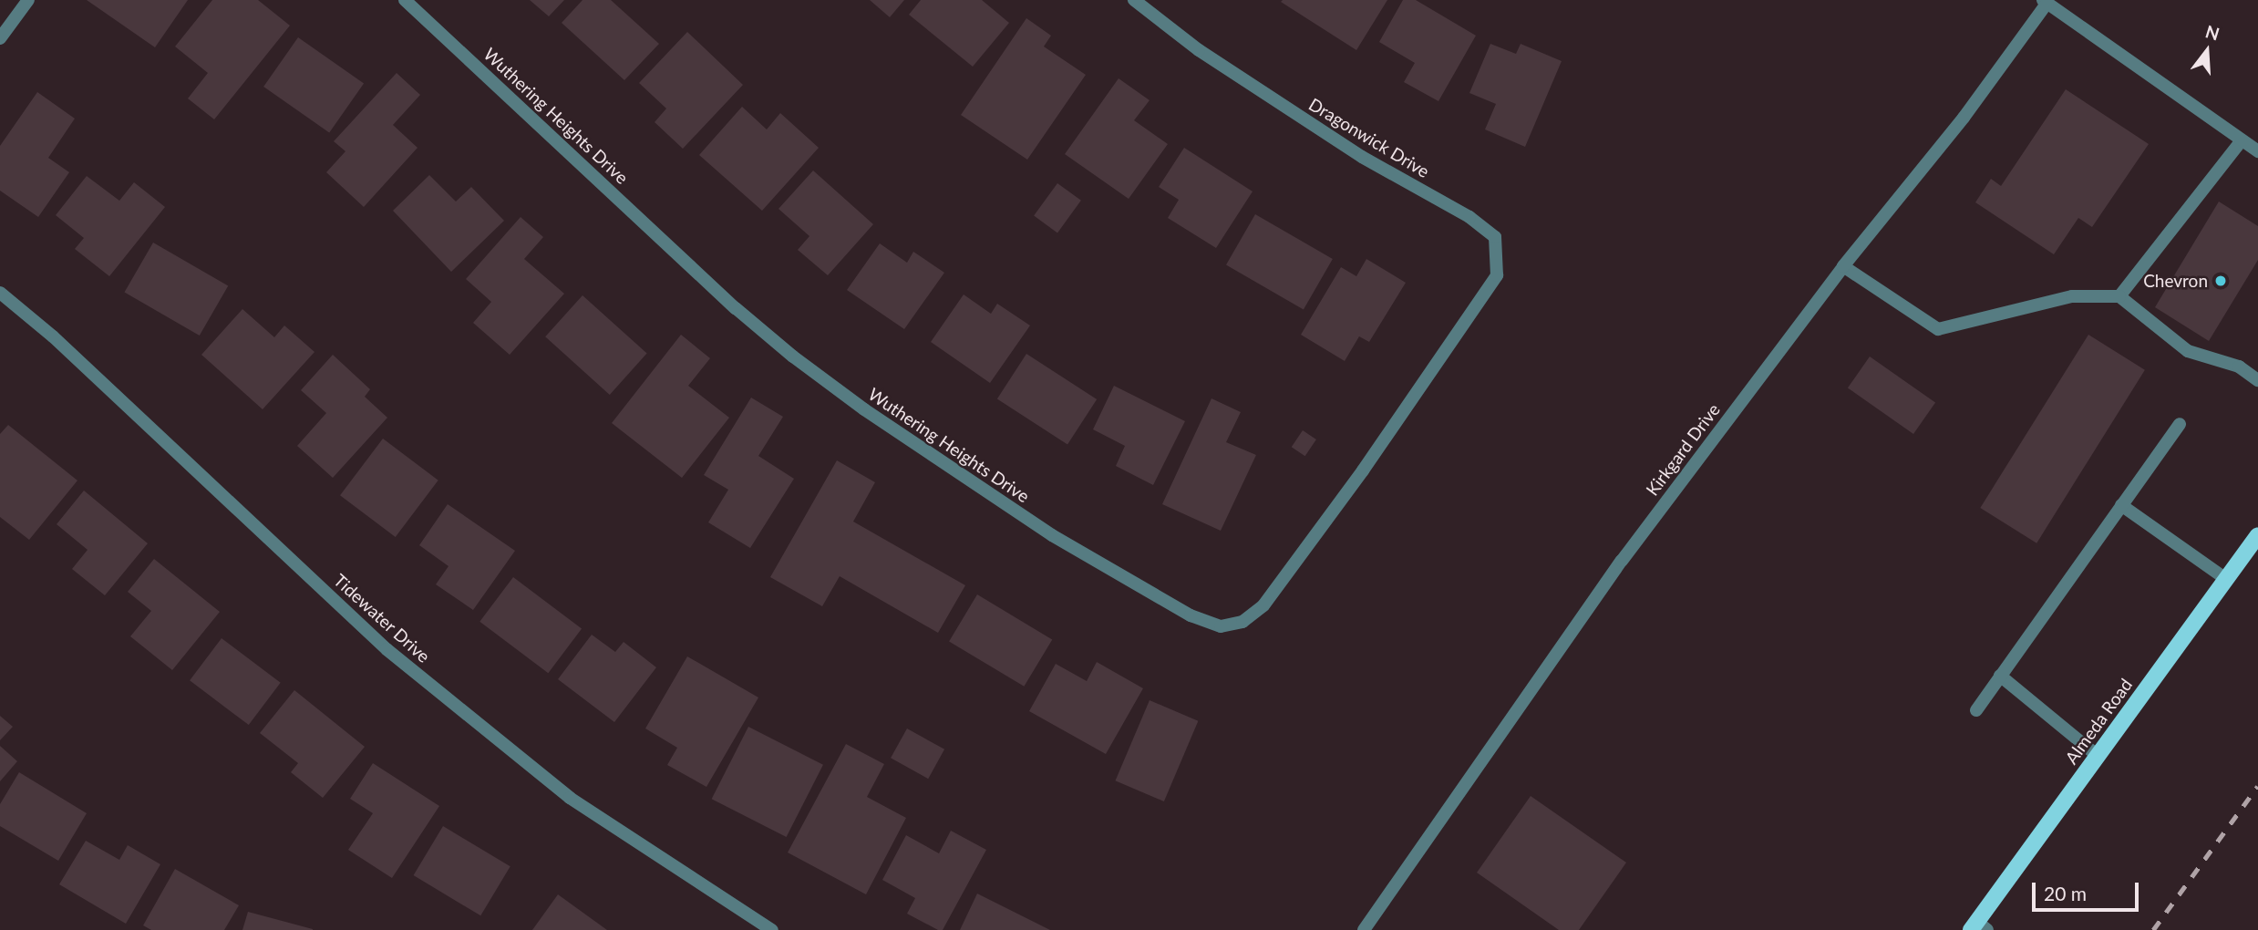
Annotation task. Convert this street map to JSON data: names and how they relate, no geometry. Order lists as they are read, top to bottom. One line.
{"streets":{"main road":["Almeda Road"],"street":["Wuthering Heights Drive","Dragonwick Drive","Kirkgard Drive","Tidewater Drive"]},"crossings":[["Wuthering Heights Drive","Dragonwick Drive"]],"places":["Chevron"],"scale_bar":"20 m","north":"top"}
